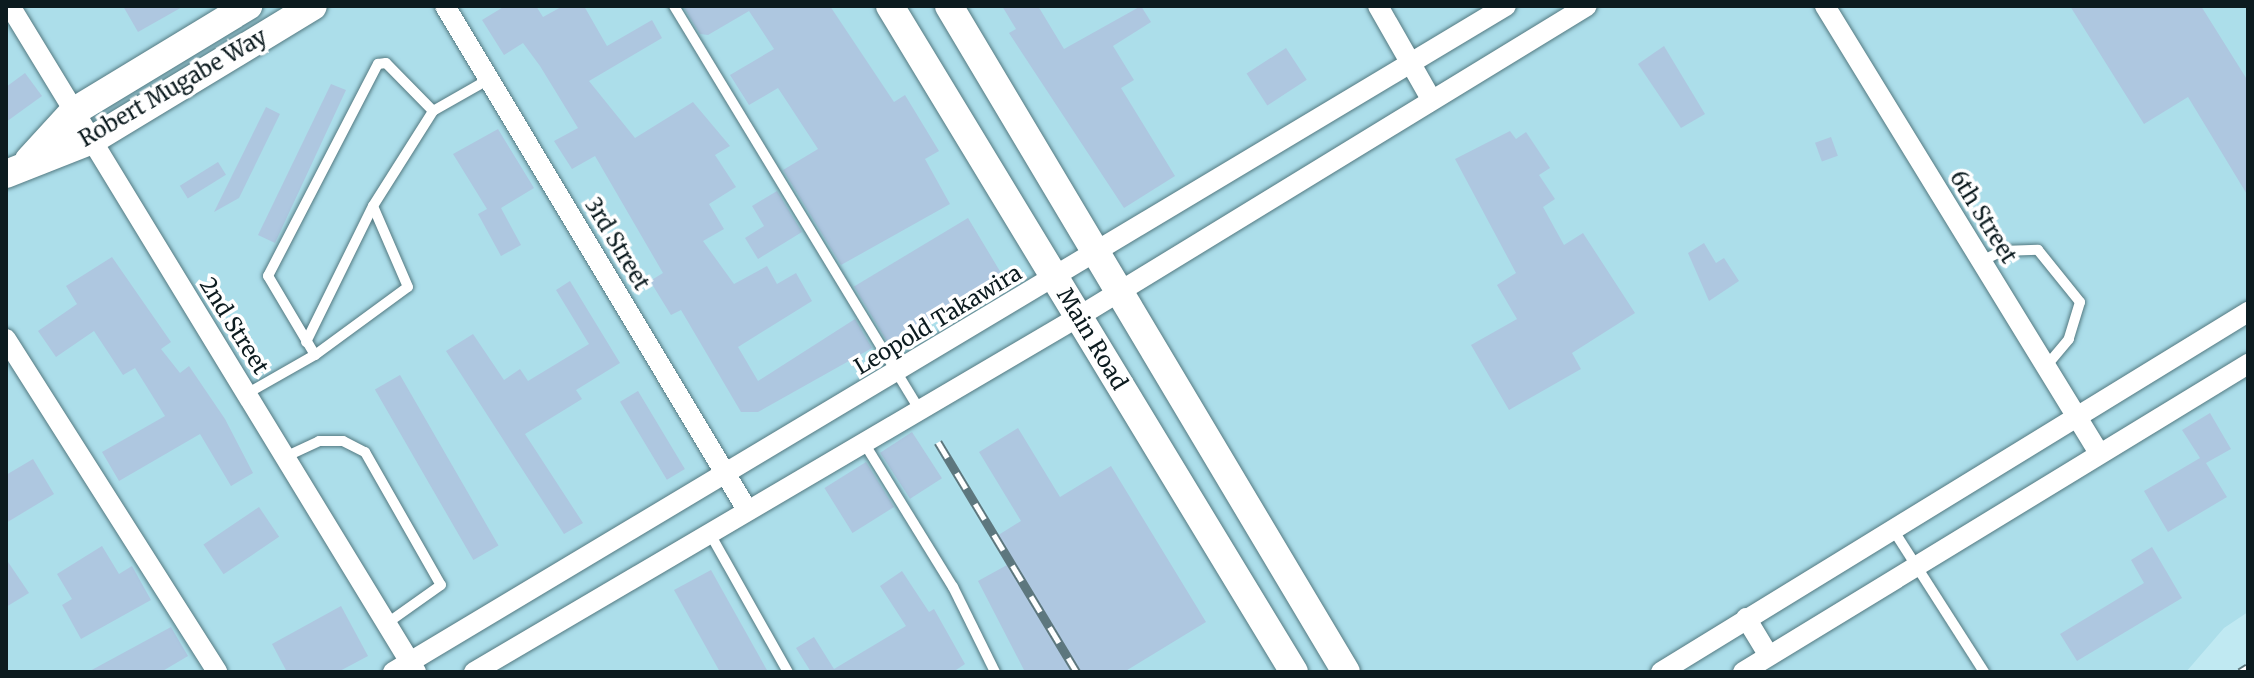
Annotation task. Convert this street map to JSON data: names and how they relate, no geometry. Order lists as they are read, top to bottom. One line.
{"streets":{"main road":["Robert Mugabe Way","Main Road"],"street":["6th Street","3rd Street","Leopold Takawira","2nd Street"]},"crossings":[["Robert Mugabe Way","2nd Street"],["3rd Street","Leopold Takawira"],["Leopold Takawira","2nd Street"],["Leopold Takawira","Main Road"]]}
